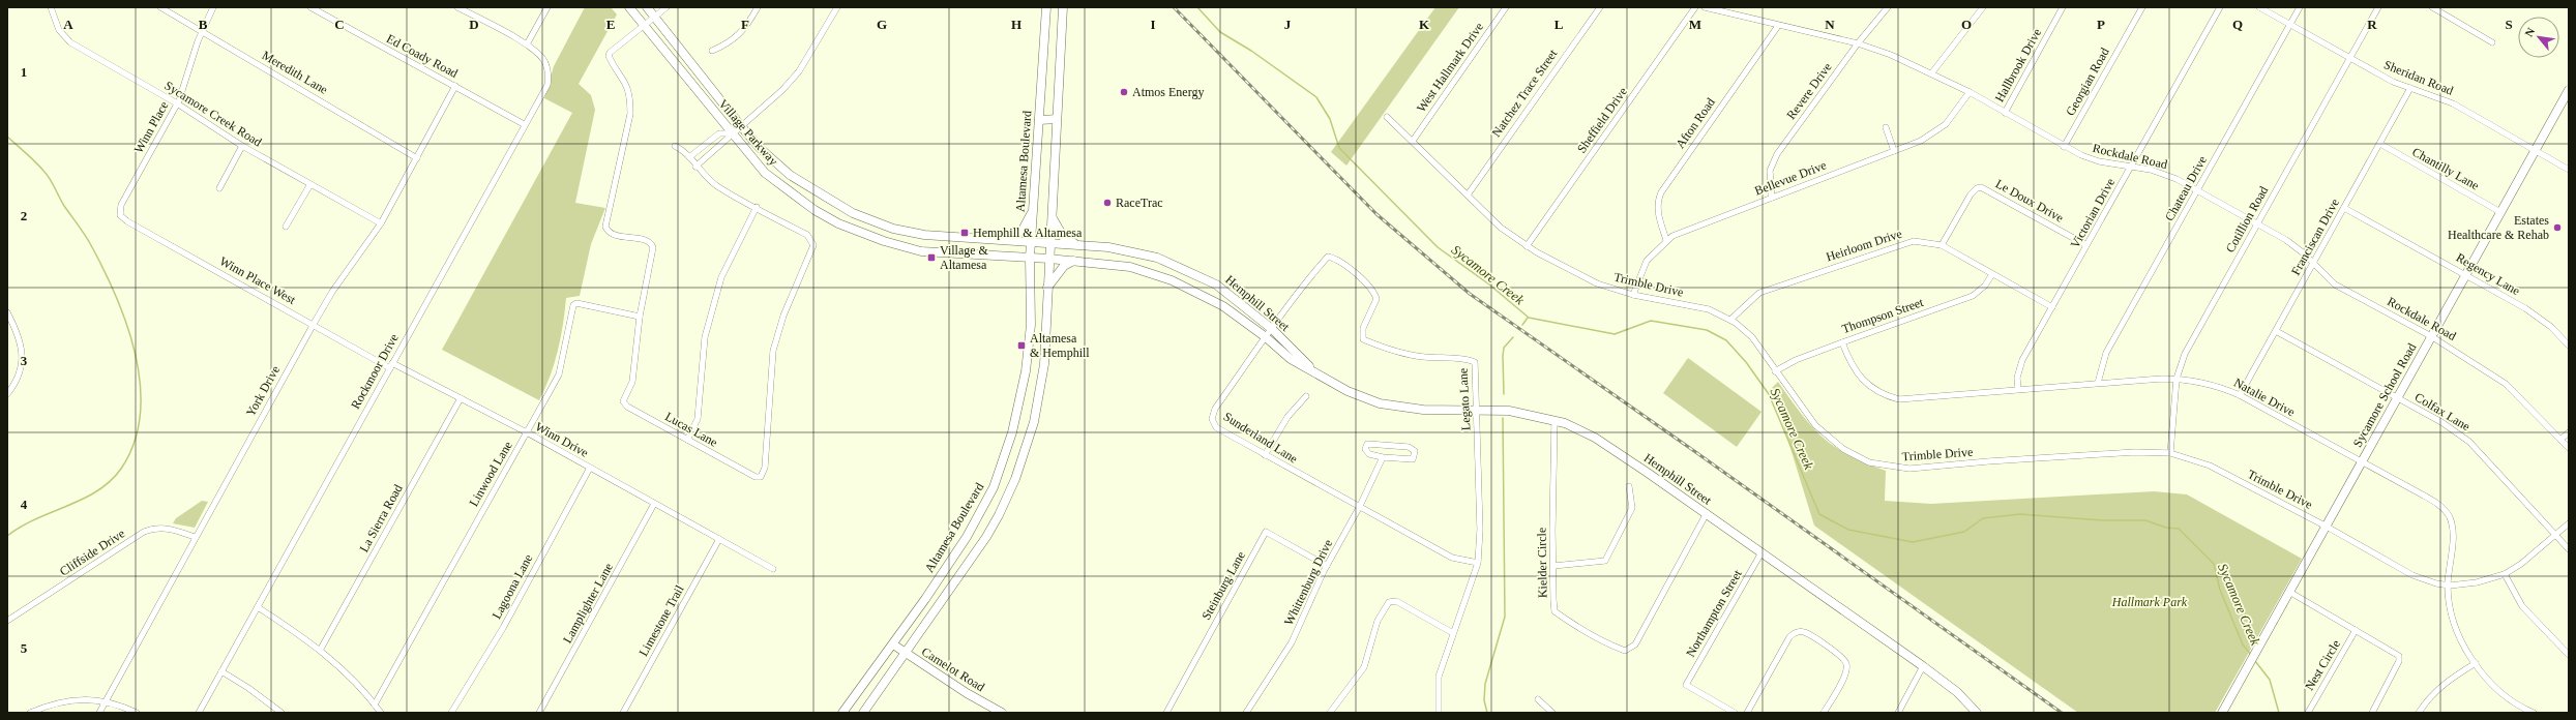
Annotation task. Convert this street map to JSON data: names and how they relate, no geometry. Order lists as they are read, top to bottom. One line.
{"streets":{"main road":["Village Parkway","Altamesa Boulevard","Hemphill Street","Sycamore School Road","Camelot Road"],"street":["Ed Coady Road","Hallbrook Drive","West Hallmark Drive","Meredith Lane","Sheridan Road","Georgian Road","Revere Drive","Natchez Trace Street","Sycamore Creek Road","Sheffield Drive","Afton Road","Winn Place","Rockdale Road","Chantilly Lane","Bellevue Drive","Chateau Drive","Le Doux Drive","Victorian Drive","Cotillion Road","Franciscan Drive","Heirloom Drive","Regency Lane","Winn Place West","Trimble Drive","Thompson Street","Rockmoor Drive","York Drive","Natalie Drive","Legato Lane","Colfax Lane","Lucas Lane","Sunderland Lane","Winn Drive","Linwood Lane","La Sierra Road","Cliffside Drive","Kielder Circle","Whittenburg Drive","Steinburg Lane","Lagoona Lane","Lamplighter Lane","Northampton Street","Limestone Trail","Nest Circle"]},"crossings":[["Ed Coady Road","Rockmoor Drive"],["Ed Coady Road","York Drive"],["Hallbrook Drive","Rockdale Road"],["West Hallmark Drive","Trimble Drive"],["Meredith Lane","Winn Place"],["Meredith Lane","York Drive"],["Sheridan Road","Chateau Drive"],["Sheridan Road","Cotillion Road"],["Sheridan Road","Franciscan Drive"],["Sheridan Road","Sycamore School Road"],["Georgian Road","Rockdale Road"],["Revere Drive","Rockdale Road"],["Revere Drive","Bellevue Drive"],["Natchez Trace Street","Trimble Drive"],["Sycamore Creek Road","Winn Place"],["Sycamore Creek Road","York Drive"],["Sheffield Drive","Trimble Drive"],["Afton Road","Rockdale Road"],["Afton Road","Bellevue Drive"],["Winn Place","Winn Place West"],["Village Parkway","Altamesa Boulevard"],["Village Parkway","Hemphill Street"],["Village Parkway","Lucas Lane"],["Rockdale Road","Bellevue Drive"],["Rockdale Road","Chateau Drive"],["Rockdale Road","Victorian Drive"],["Rockdale Road","Cotillion Road"],["Rockdale Road","Franciscan Drive"],["Rockdale Road","Sycamore School Road"],["Altamesa Boulevard","Camelot Road"],["Chantilly Lane","Franciscan Drive"],["Chantilly Lane","Sycamore School Road"],["Bellevue Drive","Trimble Drive"],["Chateau Drive","Natalie Drive"],["Le Doux Drive","Victorian Drive"],["Le Doux Drive","Heirloom Drive"],["Victorian Drive","Heirloom Drive"],["Victorian Drive","Natalie Drive"],["Cotillion Road","Trimble Drive"],["Cotillion Road","Natalie Drive"],["Franciscan Drive","Regency Lane"],["Franciscan Drive","Natalie Drive"],["Franciscan Drive","Colfax Lane"],["Heirloom Drive","Trimble Drive"],["Heirloom Drive","Thompson Street"],["Regency Lane","Sycamore School Road"],["Winn Place West","Rockmoor Drive"],["Winn Place West","York Drive"],["Winn Place West","Winn Drive"],["Trimble Drive","Thompson Street"],["Trimble Drive","Sycamore School Road"],["Trimble Drive","Natalie Drive"],["Trimble Drive","Colfax Lane"],["Hemphill Street","Legato Lane"],["Hemphill Street","Sunderland Lane"],["Hemphill Street","Kielder Circle"],["Hemphill Street","Northampton Street"],["Thompson Street","Natalie Drive"],["Rockmoor Drive","Winn Drive"],["York Drive","Cliffside Drive"],["Sycamore School Road","Natalie Drive"],["Sycamore School Road","Colfax Lane"],["Legato Lane","Sunderland Lane"],["Lucas Lane","Linwood Lane"],["Sunderland Lane","Whittenburg Drive"],["Winn Drive","Linwood Lane"],["Winn Drive","La Sierra Road"],["Winn Drive","Lagoona Lane"],["Winn Drive","Lamplighter Lane"],["Winn Drive","Limestone Trail"],["Whittenburg Drive","Steinburg Lane"]],"water":["Sycamore Creek"],"parks":["Hallmark Park"],"places":{"other":["Atmos Energy","RaceTrac","Estates Healthcare & Rehab"],"transit":["Hemphill & Altamesa","Village & Altamesa","Altamesa & Hemphill"]},"north":"top left","grid":{"columns":["A","B","C","D","E","F","G","H","I","J","K","L","M","N","O","P","Q","R","S"],"rows":["1","2","3","4","5"]}}
